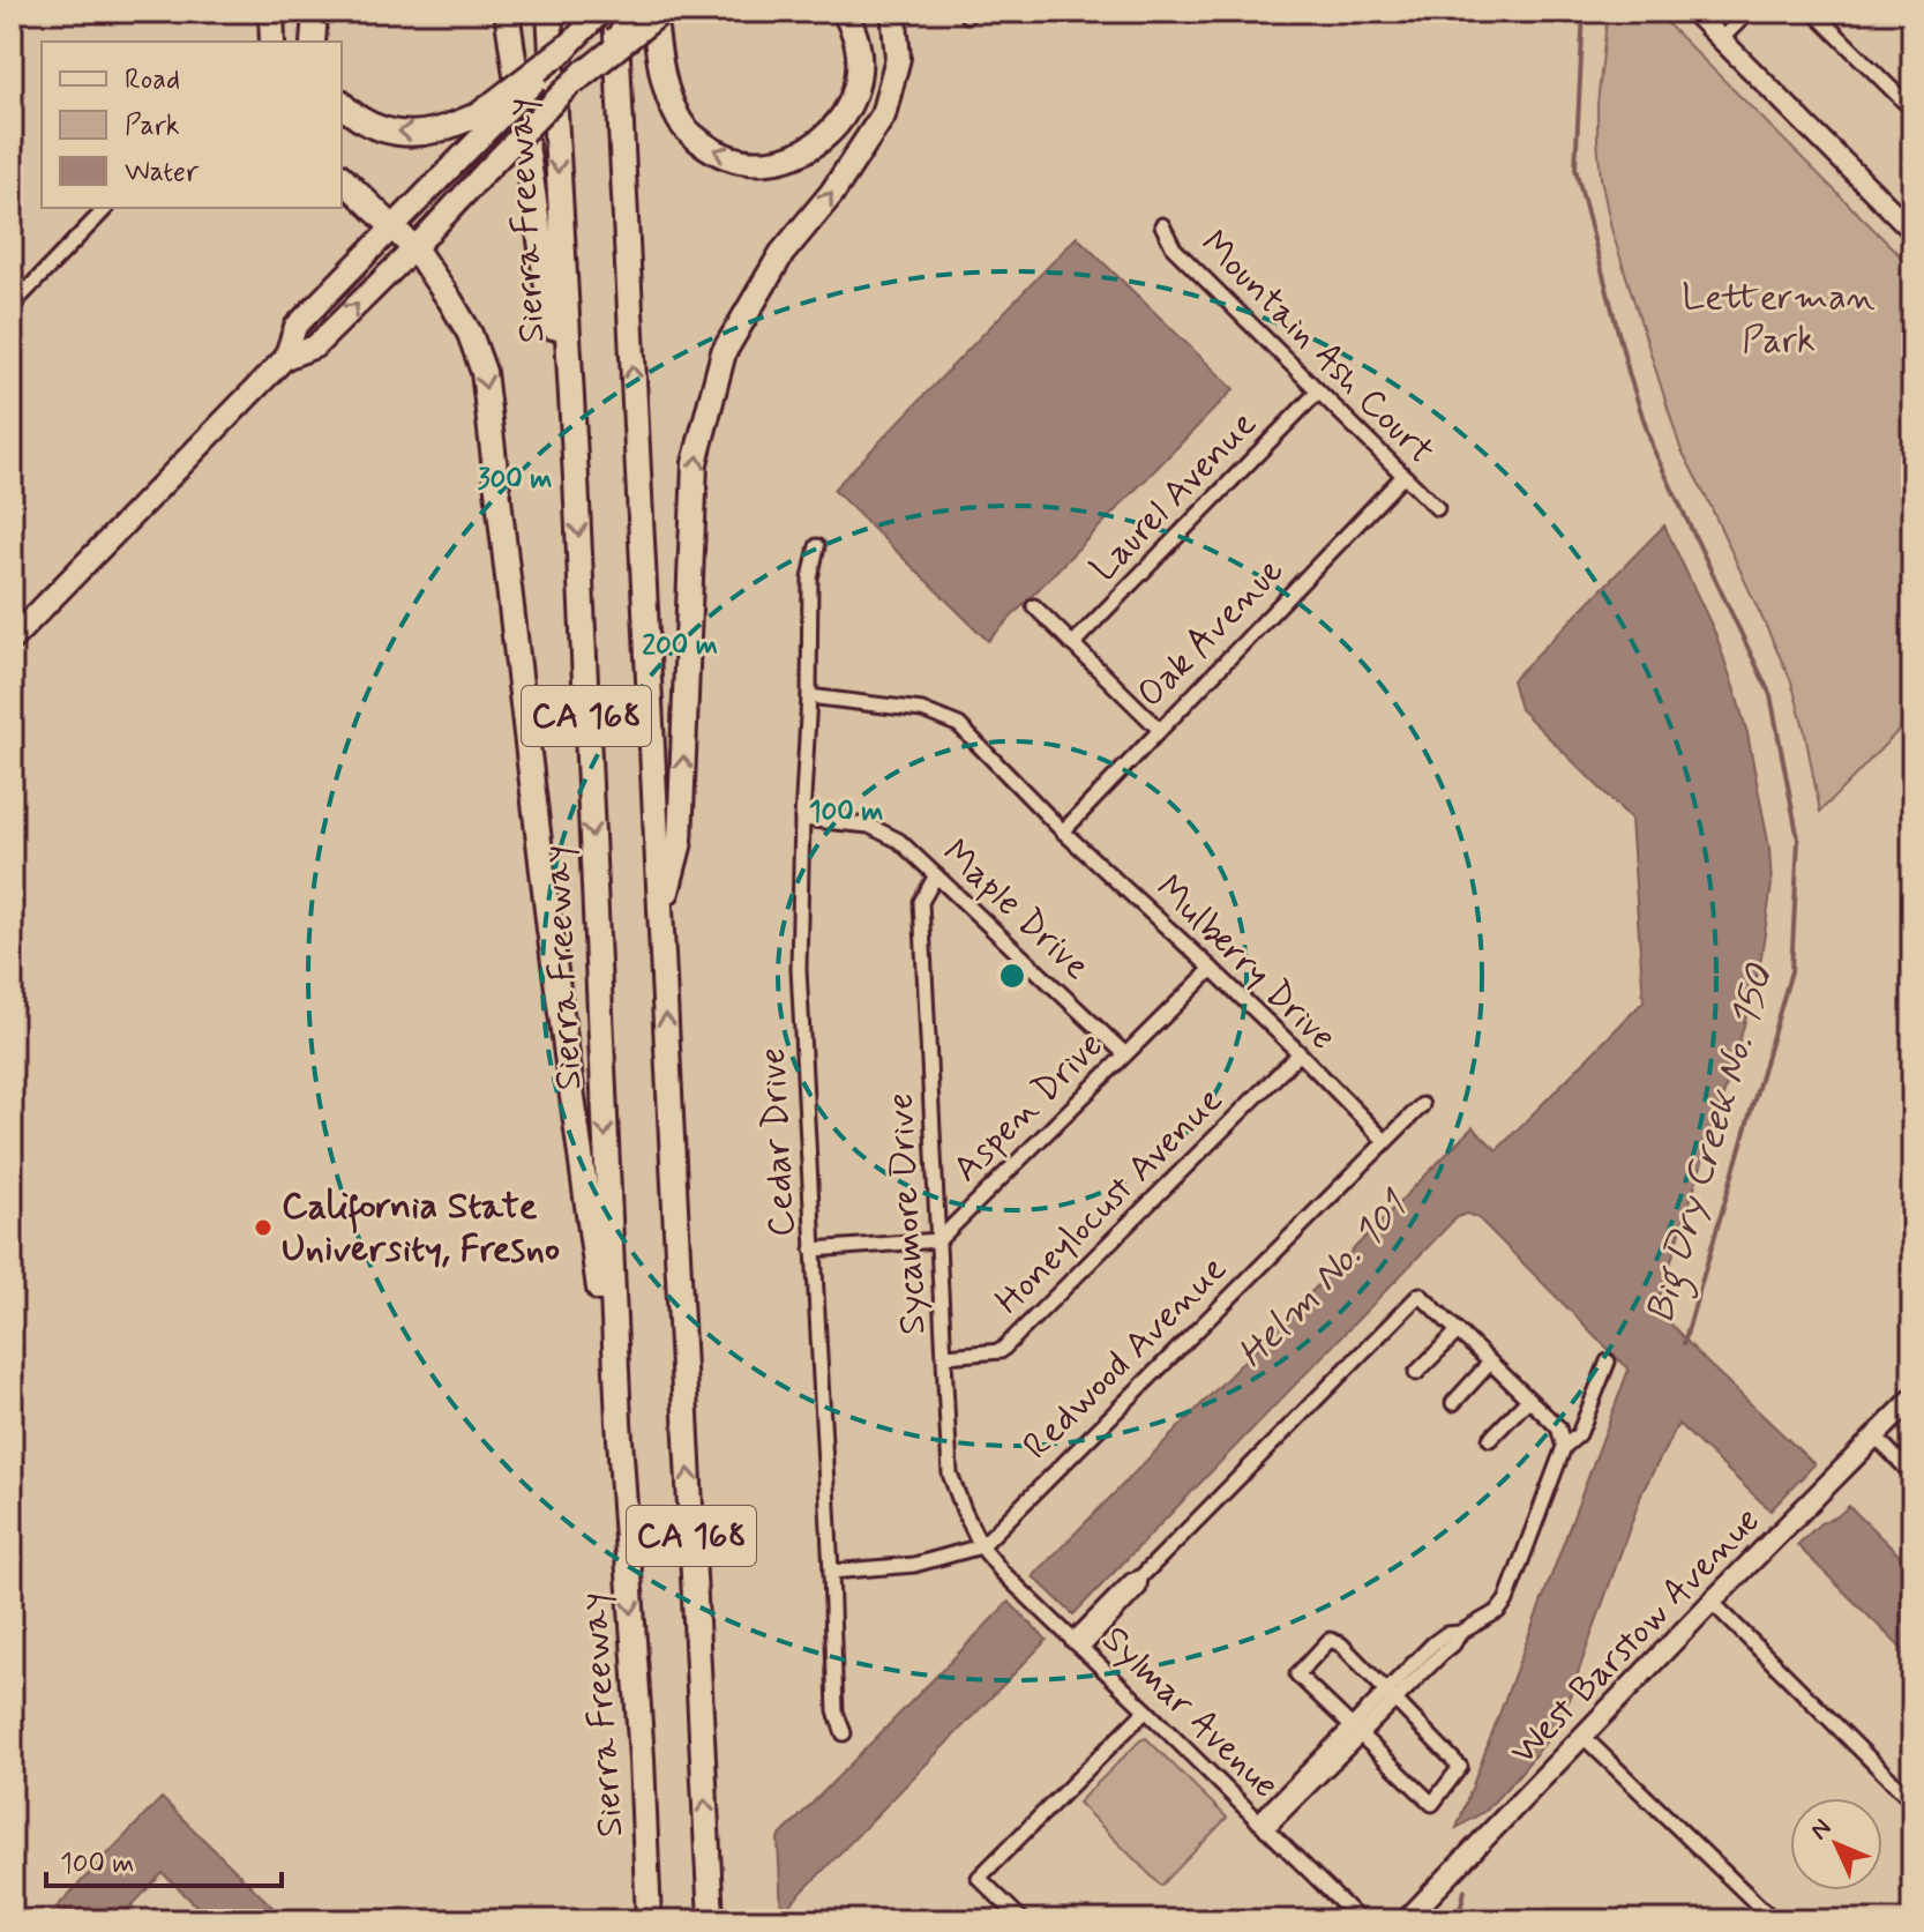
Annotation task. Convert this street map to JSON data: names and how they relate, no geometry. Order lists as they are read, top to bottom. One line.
{"streets":{"highway":["Sierra Freeway","CA 168"],"main road":["West Barstow Avenue"],"street":["Mountain Ash Court","Laurel Avenue","Oak Avenue","Maple Drive","Mulberry Drive","Aspen Drive","Cedar Drive","Honeylocust Avenue","Sycamore Drive","Redwood Avenue","Sylmar Avenue"]},"crossings":[["Mountain Ash Court","Laurel Avenue"],["Mountain Ash Court","Oak Avenue"],["Oak Avenue","Mulberry Drive"],["Maple Drive","Aspen Drive"],["Maple Drive","Cedar Drive"],["Maple Drive","Sycamore Drive"],["Mulberry Drive","Aspen Drive"],["Mulberry Drive","Cedar Drive"],["Mulberry Drive","Honeylocust Avenue"],["Mulberry Drive","Redwood Avenue"],["Aspen Drive","Sycamore Drive"],["Cedar Drive","Redwood Avenue"],["Honeylocust Avenue","Sycamore Drive"],["Sycamore Drive","Redwood Avenue"],["Sycamore Drive","Sylmar Avenue"],["Redwood Avenue","Sylmar Avenue"]],"water":["Big Dry Creek No. 150","Helm No. 101"],"parks":["Letterman Park"],"places":["California State University, Fresno"],"legend":["Road","Park","Water"],"scale_bar":"100 m","north":"top left","rings":["300 m","200 m","100 m"]}
